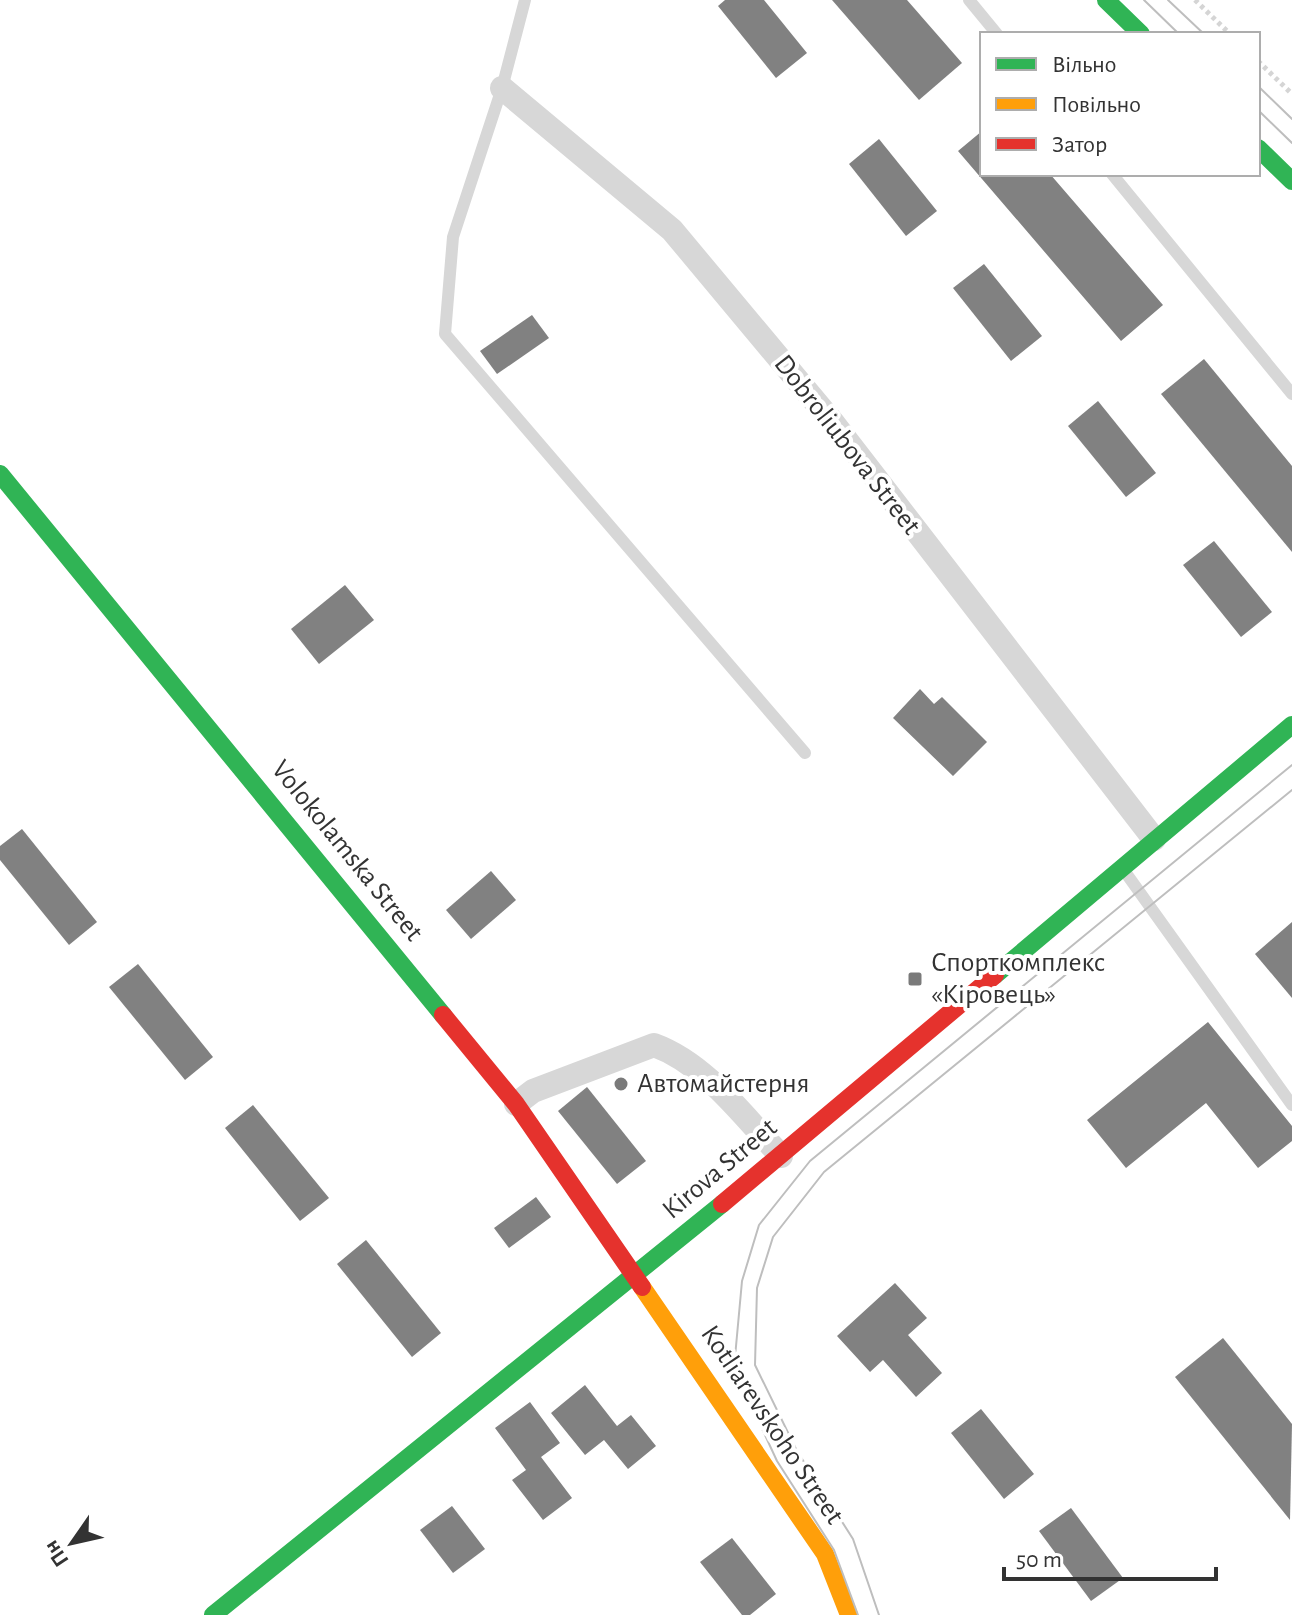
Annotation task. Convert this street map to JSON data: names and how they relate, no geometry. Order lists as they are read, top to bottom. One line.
{"streets":{"main road":["Volokolamska Street","Kirova Street","Kotliarevskoho Street"],"street":["Dobroliubova Street"]},"crossings":[["Dobroliubova Street","Kirova Street"],["Volokolamska Street","Kirova Street"],["Volokolamska Street","Kotliarevskoho Street"],["Kirova Street","Kotliarevskoho Street"]],"places":{"transit":["Спорткомплекс «Кіровець»"],"other":["Автомайстерня"]},"legend":["Вільно","Повільно","Затор"],"scale_bar":"50 m","north":"bottom left"}
